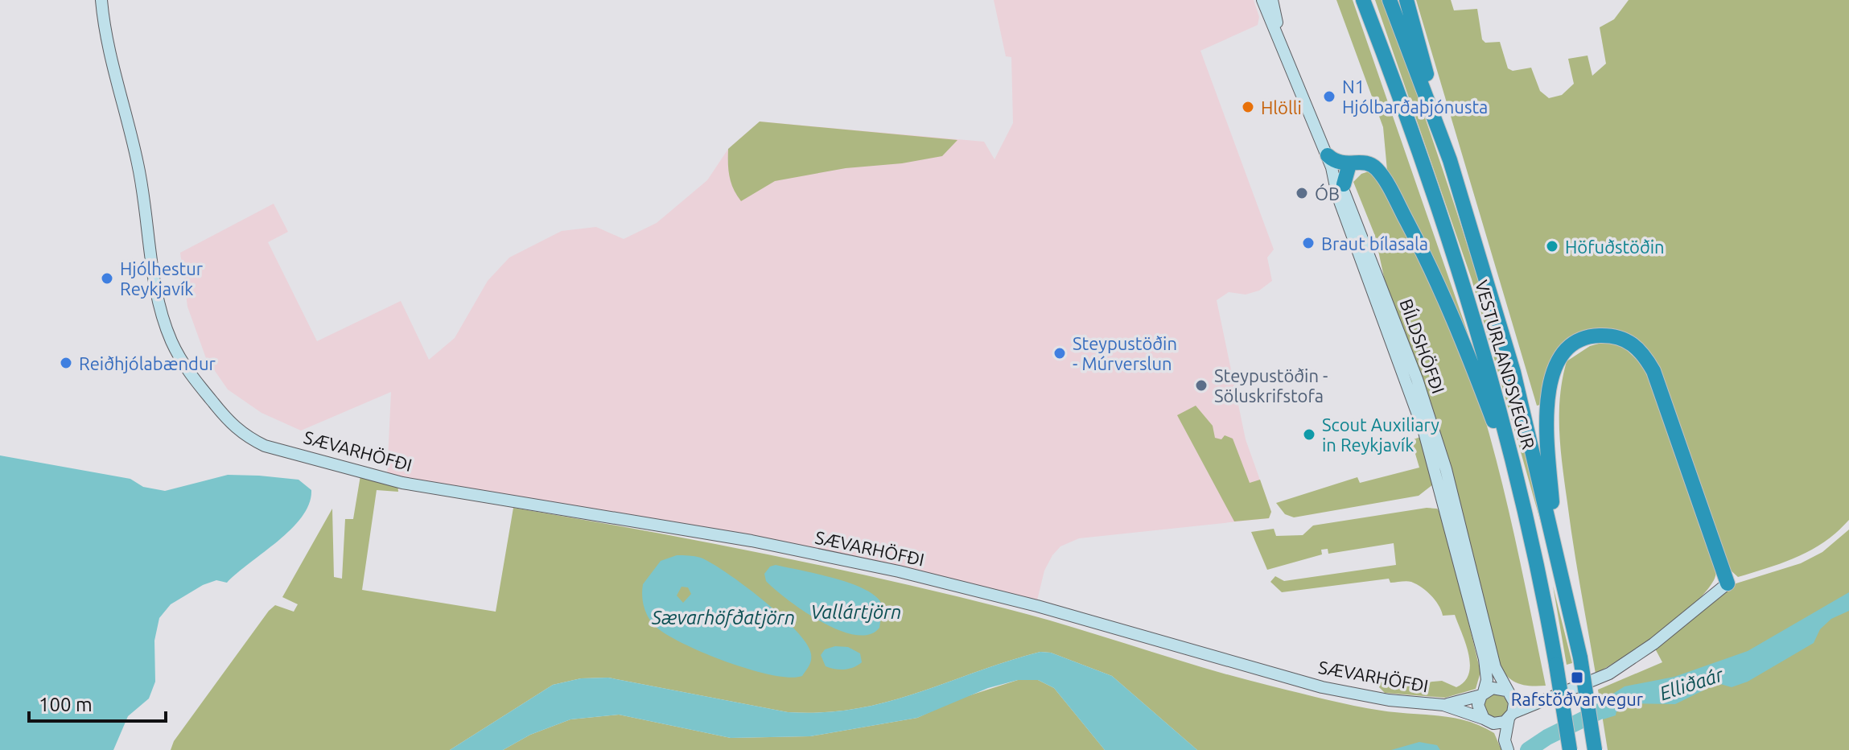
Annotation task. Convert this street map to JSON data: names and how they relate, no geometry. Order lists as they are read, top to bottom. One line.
{"streets":{"highway":["VESTURLANDSVEGUR"],"street":["BÍLDSHÖFÐI","SÆVARHÖFÐI"]},"crossings":[["BÍLDSHÖFÐI","SÆVARHÖFÐI"]],"water":["Vallártjörn","Sævarhöfðatjörn","Elliðaár"],"places":{"other":["N1 Hjólbarðaþjónusta","Hlölli","ÓB","Braut bílasala","Höfuðstöðin","Hjólhestur Reykjavík","Steypustöðin - Múrverslun","Reiðhjólabændur","Steypustöðin - Söluskrifstofa","Scout Auxiliary in Reykjavík"],"transit":["Rafstöðvarvegur"]},"scale_bar":"100 m"}
